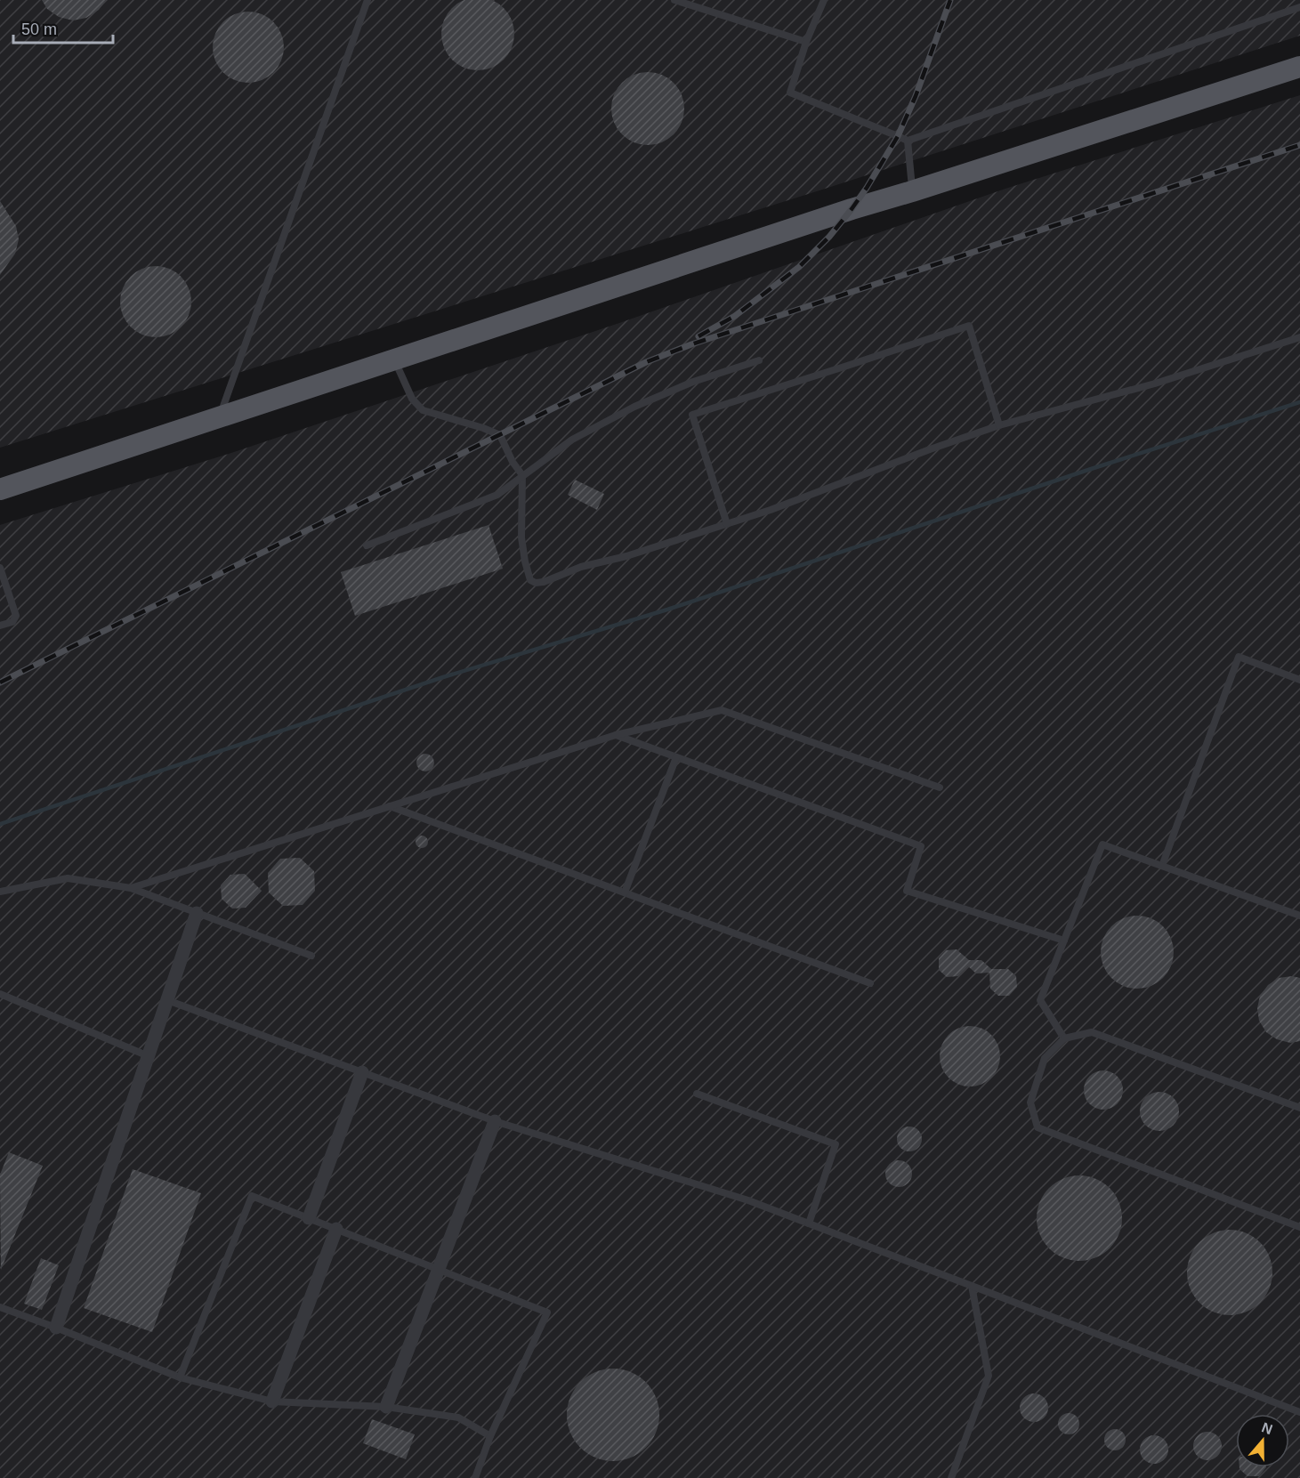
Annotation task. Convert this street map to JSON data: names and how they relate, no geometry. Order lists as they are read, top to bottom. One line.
{"scale_bar":"50 m","north":"top"}
